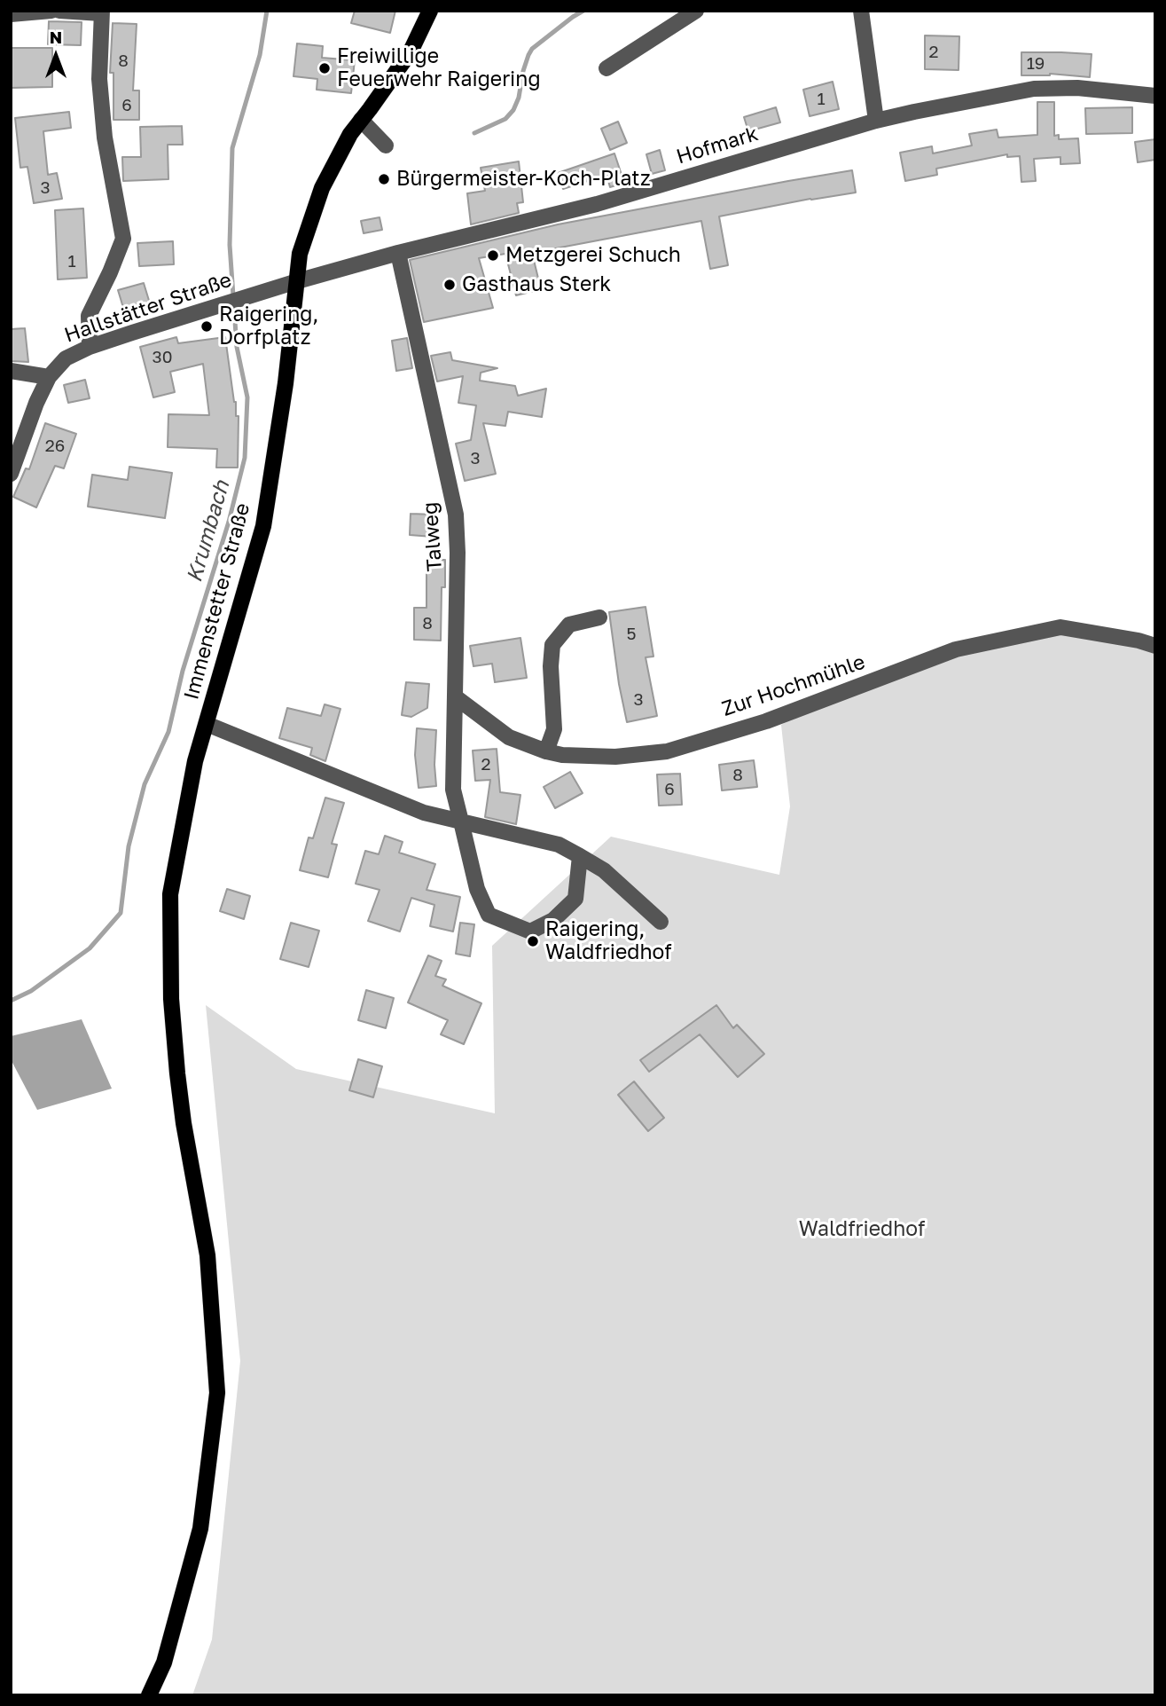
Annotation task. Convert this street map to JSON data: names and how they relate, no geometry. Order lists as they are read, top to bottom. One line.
{"streets":{"main road":["Immenstetter Straße"],"street":["Hofmark","Hallstätter Straße","Talweg","Zur Hochmühle"]},"crossings":[["Hofmark","Hallstätter Straße"],["Hofmark","Talweg"],["Hofmark","Immenstetter Straße"],["Hallstätter Straße","Immenstetter Straße"],["Talweg","Zur Hochmühle"]],"water":["Krumbach"],"parks":["Waldfriedhof"],"places":["Freiwillige Feuerwehr Raigering","Bürgermeister-Koch-Platz","Metzgerei Schuch","Gasthaus Sterk","Raigering, Dorfplatz","Raigering, Waldfriedhof"],"house_numbers":["2","8","19","1","6","3","1","30","26","3","8","5","3","2","8","6"],"north":"top"}
